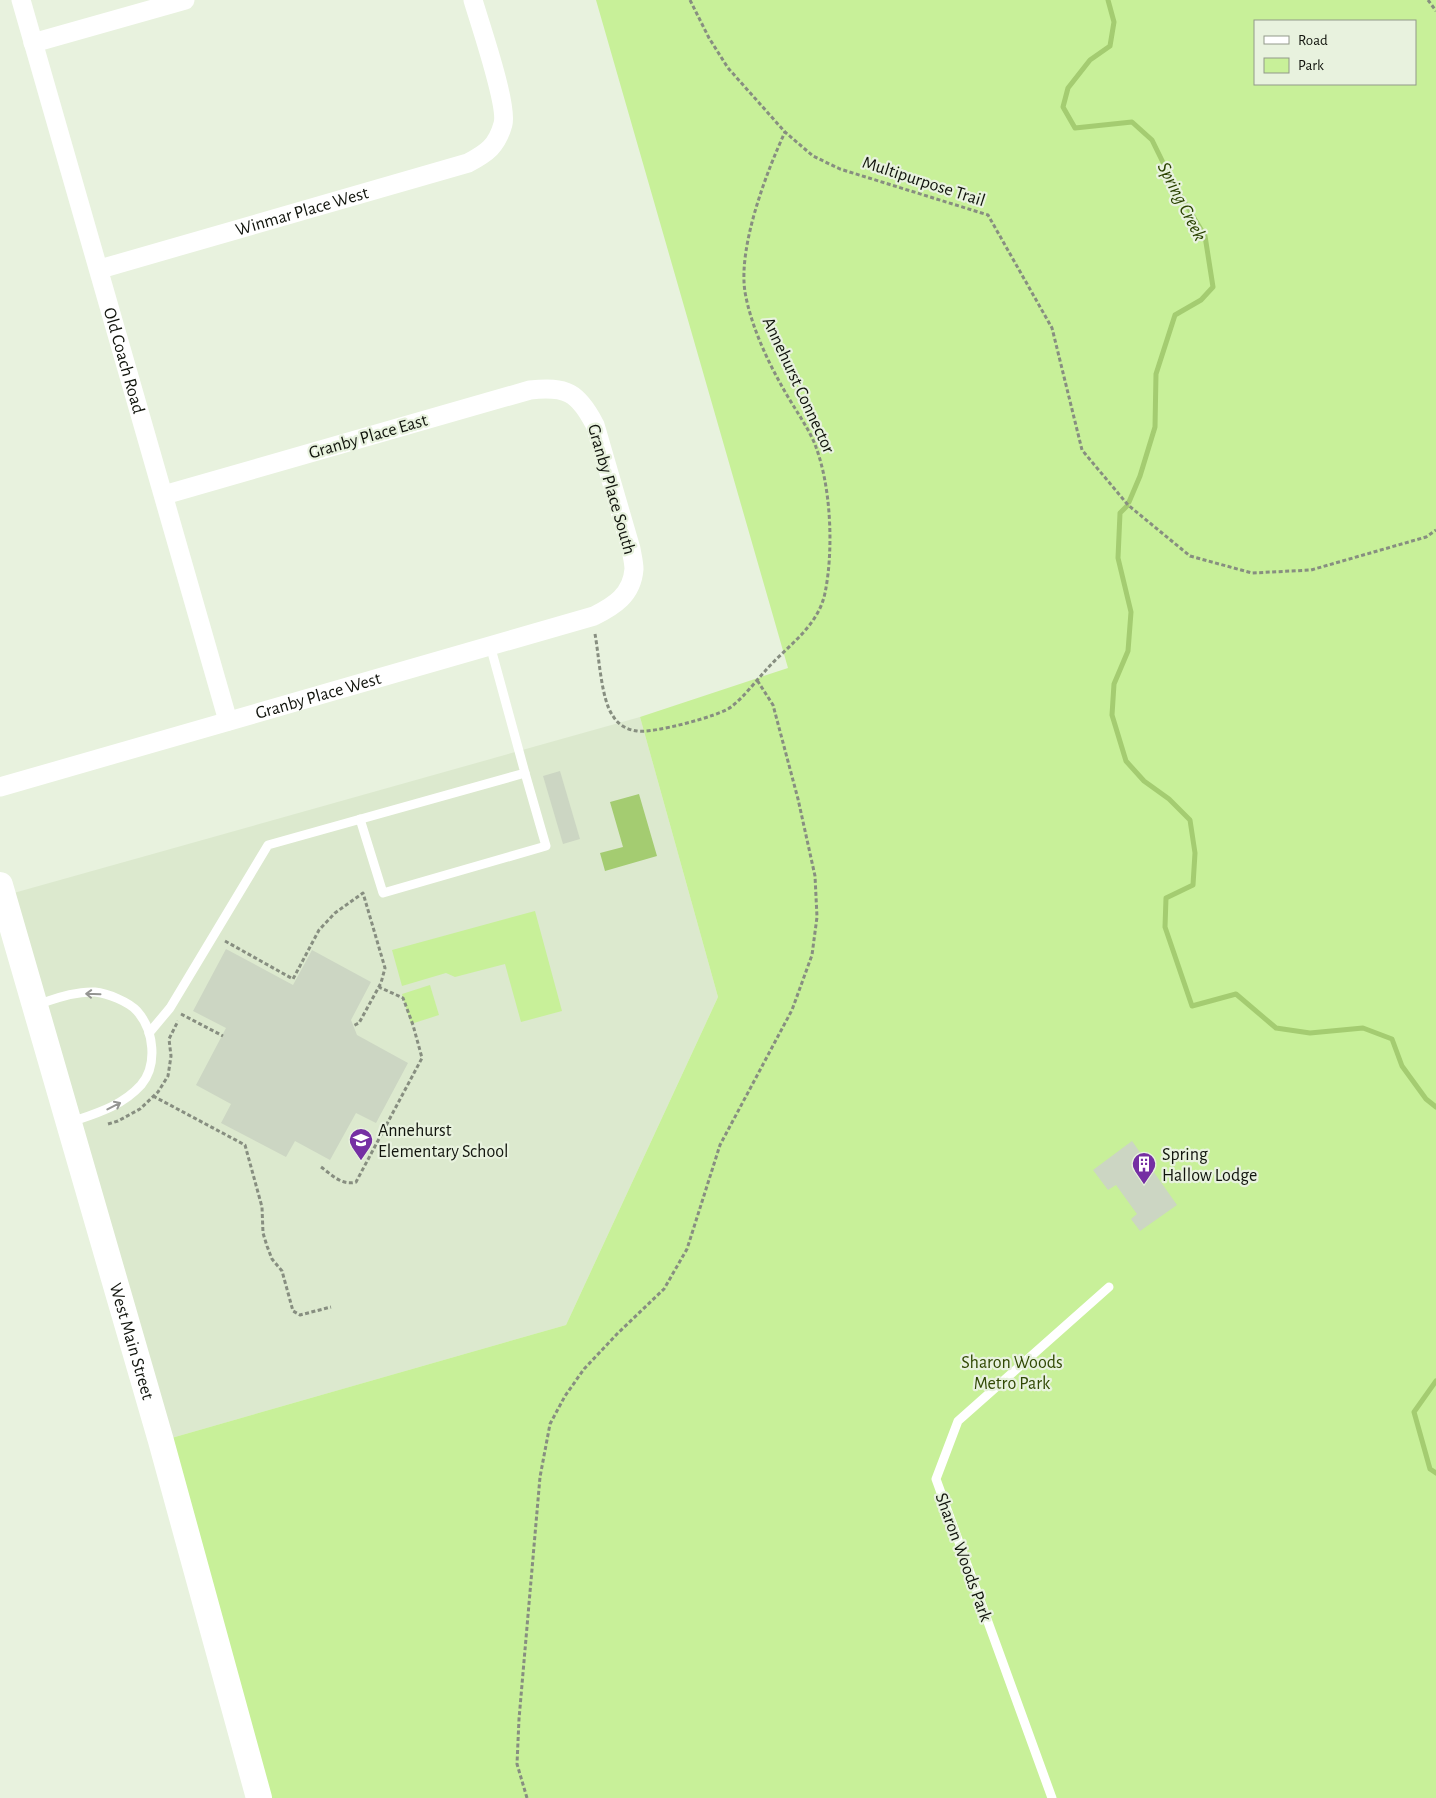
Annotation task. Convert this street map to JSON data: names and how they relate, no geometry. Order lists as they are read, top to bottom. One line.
{"streets":{"main road":["West Main Street"],"street":["Winmar Place West","Old Coach Road","Granby Place East","Granby Place South","Granby Place West"],"lane":["Sharon Woods Park"],"path":["Multipurpose Trail","Annehurst Connector"]},"crossings":[["Multipurpose Trail","Annehurst Connector"],["Winmar Place West","Old Coach Road"],["Old Coach Road","Granby Place East"],["Old Coach Road","Granby Place West"],["Granby Place East","Granby Place South"],["Granby Place South","Granby Place West"]],"water":["Spring Creek"],"parks":["Sharon Woods Metro Park"],"places":{"school or university":["Annehurst Elementary School"],"building":["Spring Hallow Lodge"]},"legend":["Road","Park"]}
